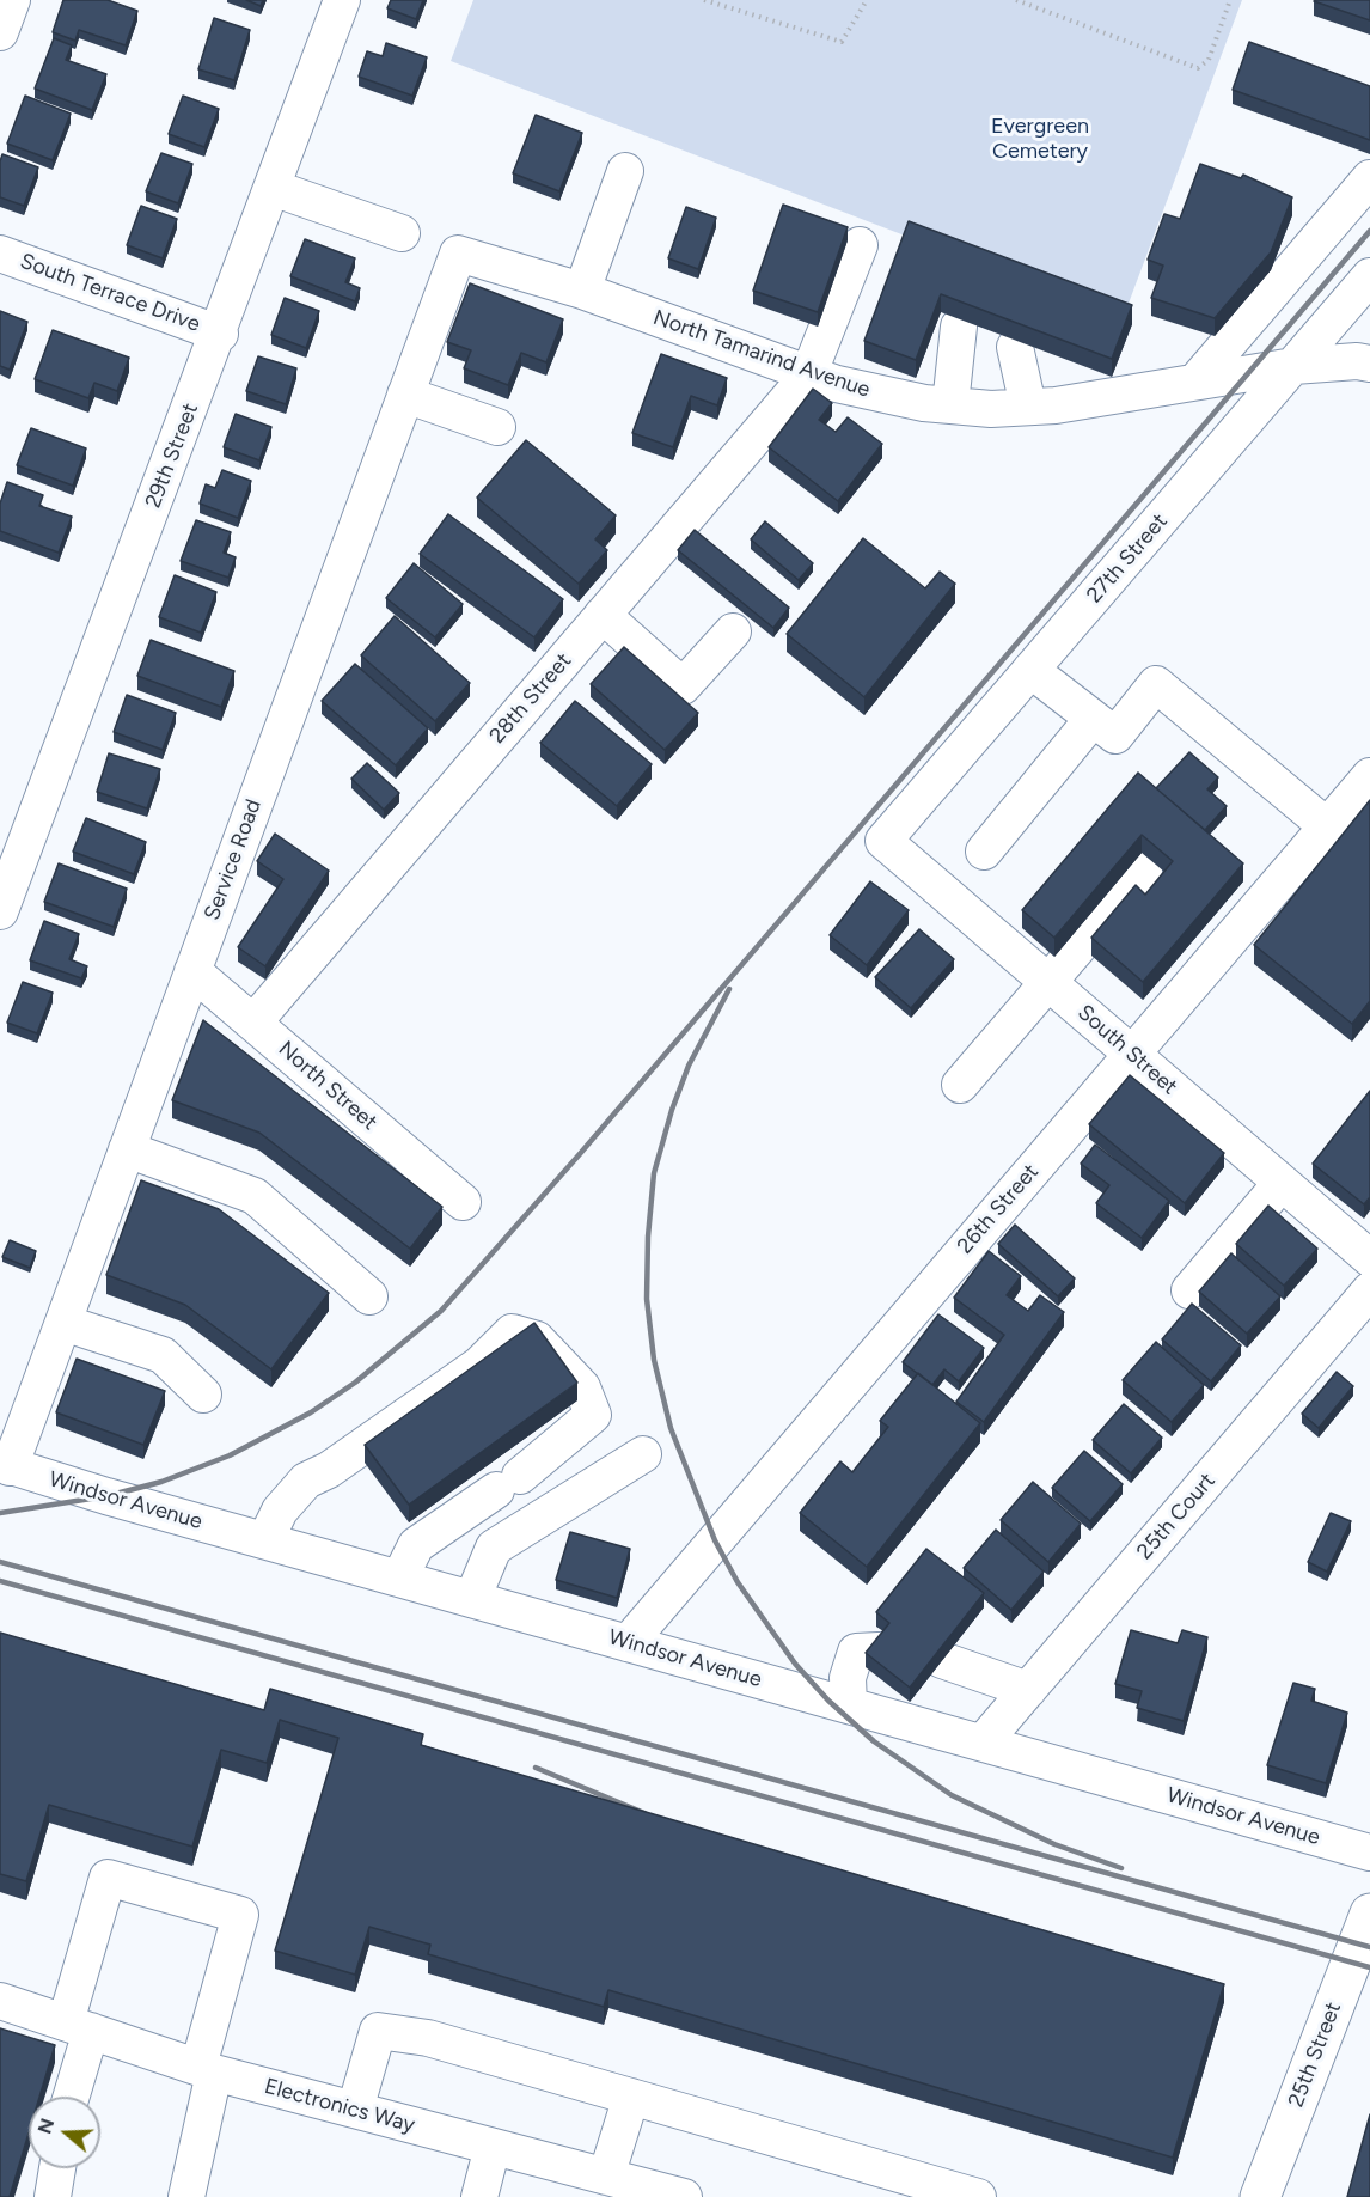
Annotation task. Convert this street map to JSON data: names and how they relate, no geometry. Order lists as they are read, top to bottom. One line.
{"streets":{"main road":["25th Street"],"street":["South Terrace Drive","North Tamarind Avenue","29th Street","27th Street","28th Street","Service Road","South Street","North Street","26th Street","Windsor Avenue","25th Court","Electronics Way"]},"crossings":[["South Terrace Drive","29th Street"],["North Tamarind Avenue","27th Street"],["North Tamarind Avenue","28th Street"],["North Tamarind Avenue","Service Road"],["27th Street","South Street"],["28th Street","North Street"],["Service Road","North Street"],["Service Road","Windsor Avenue"],["South Street","26th Street"],["26th Street","Windsor Avenue"],["Windsor Avenue","25th Court"]],"parks":["Evergreen Cemetery"],"north":"left"}
